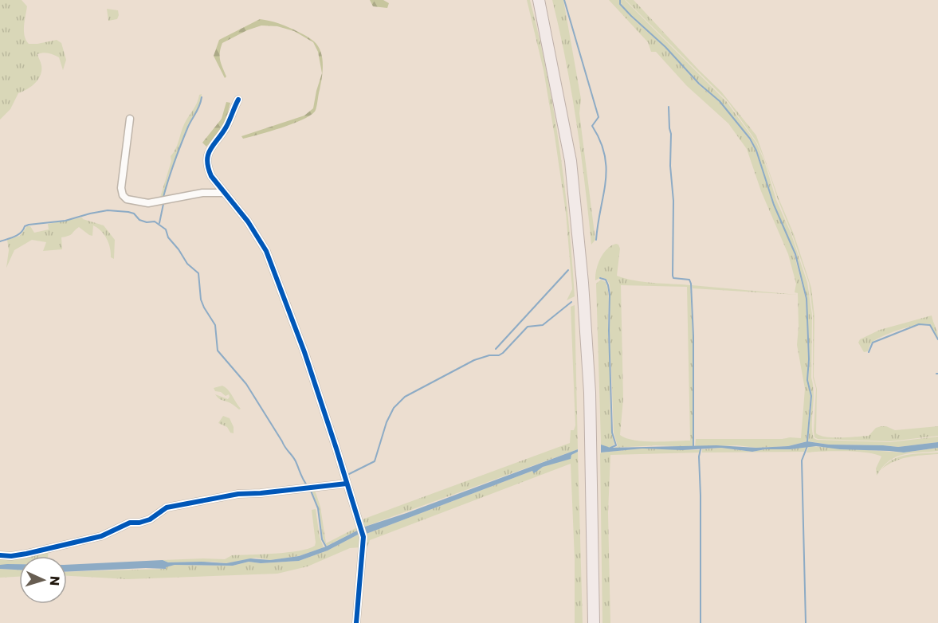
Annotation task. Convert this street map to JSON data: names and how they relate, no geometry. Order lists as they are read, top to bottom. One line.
{"north":"right"}
